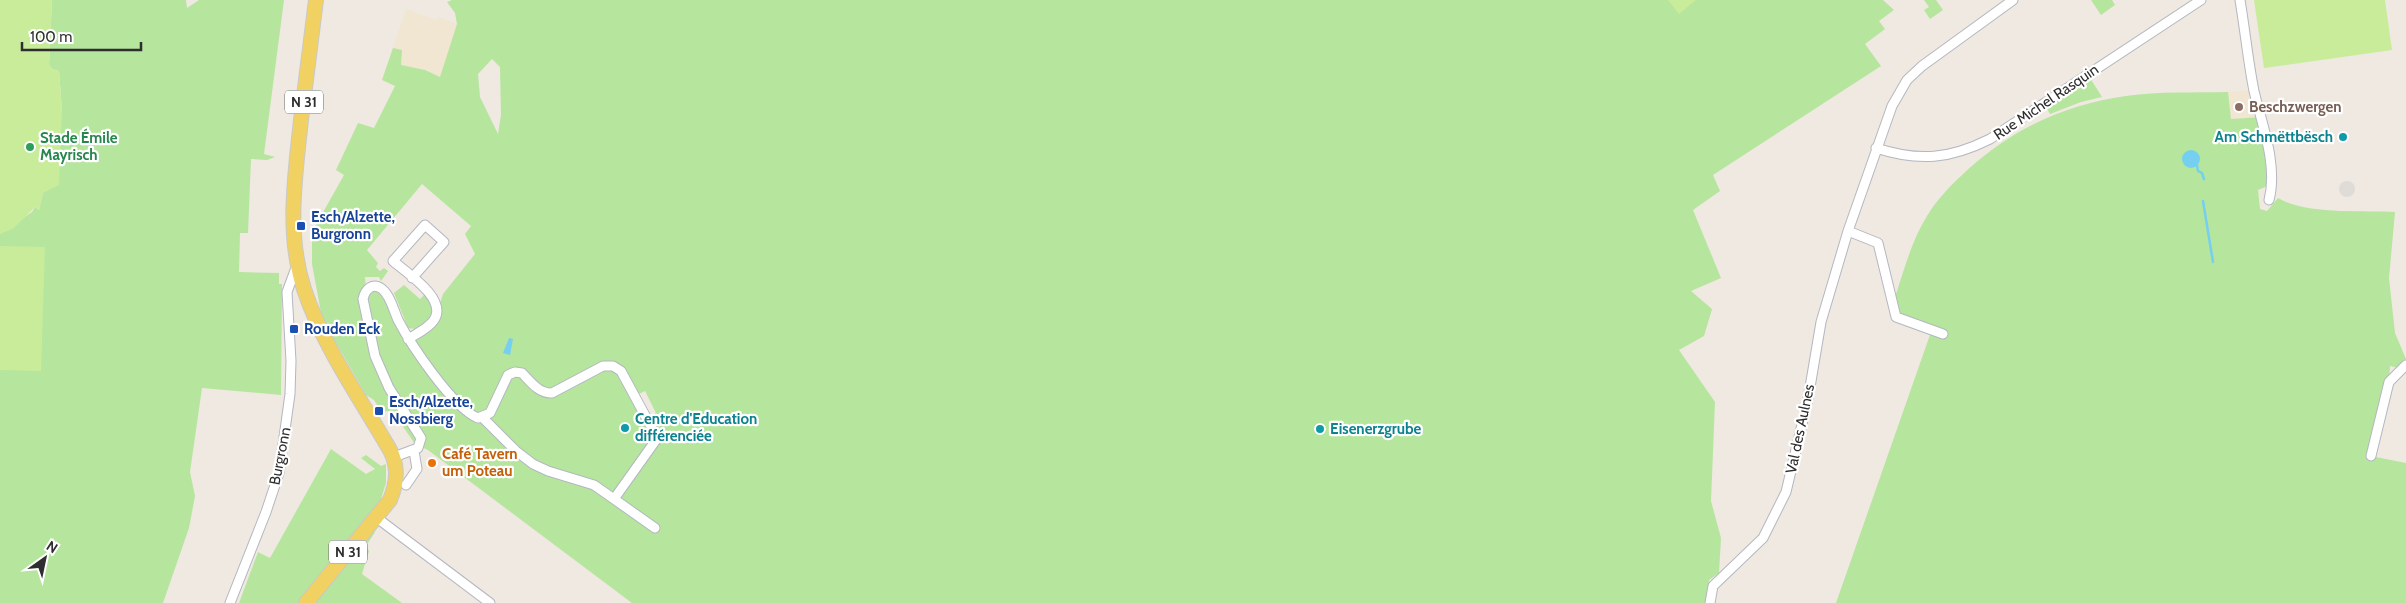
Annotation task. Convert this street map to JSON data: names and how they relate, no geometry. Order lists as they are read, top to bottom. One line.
{"streets":{"main road":["N 31"],"street":["Rue Michel Rasquin","Val des Aulnes","Burgronn"]},"crossings":[["N 31","Burgronn"],["Rue Michel Rasquin","Val des Aulnes"]],"places":{"other":["Beschzwergen","Am Schmëttbësch","Stade Émile Mayrisch","Centre d'Education différenciée","Eisenerzgrube","Café Tavern um Poteau"],"transit":["Esch/Alzette, Burgronn","Rouden Eck","Esch/Alzette, Nossbierg"]},"scale_bar":"100 m","north":"top right"}
